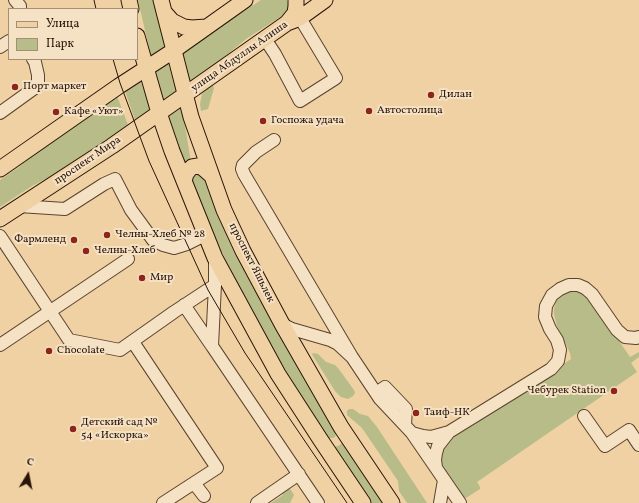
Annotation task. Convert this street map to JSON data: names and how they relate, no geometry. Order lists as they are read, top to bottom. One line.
{"streets":{"main road":["улица Абдуллы Алиша","проспект Мира","проспект Яшьлек"]},"crossings":[["улица Абдуллы Алиша","проспект Мира"],["улица Абдуллы Алиша","проспект Яшьлек"],["проспект Мира","проспект Яшьлек"]],"places":["Порт маркет","Дилан","Автостолица","Кафе «Уют»","Госпожа удача","Челны-Хлеб № 28","Фармленд","Челны-Хлеб","Мир","Chocolate","Чебурек Station","Таиф-НК","Детский сад № 54 «Искорка»"],"legend":["Улица","Парк"],"north":"top"}
